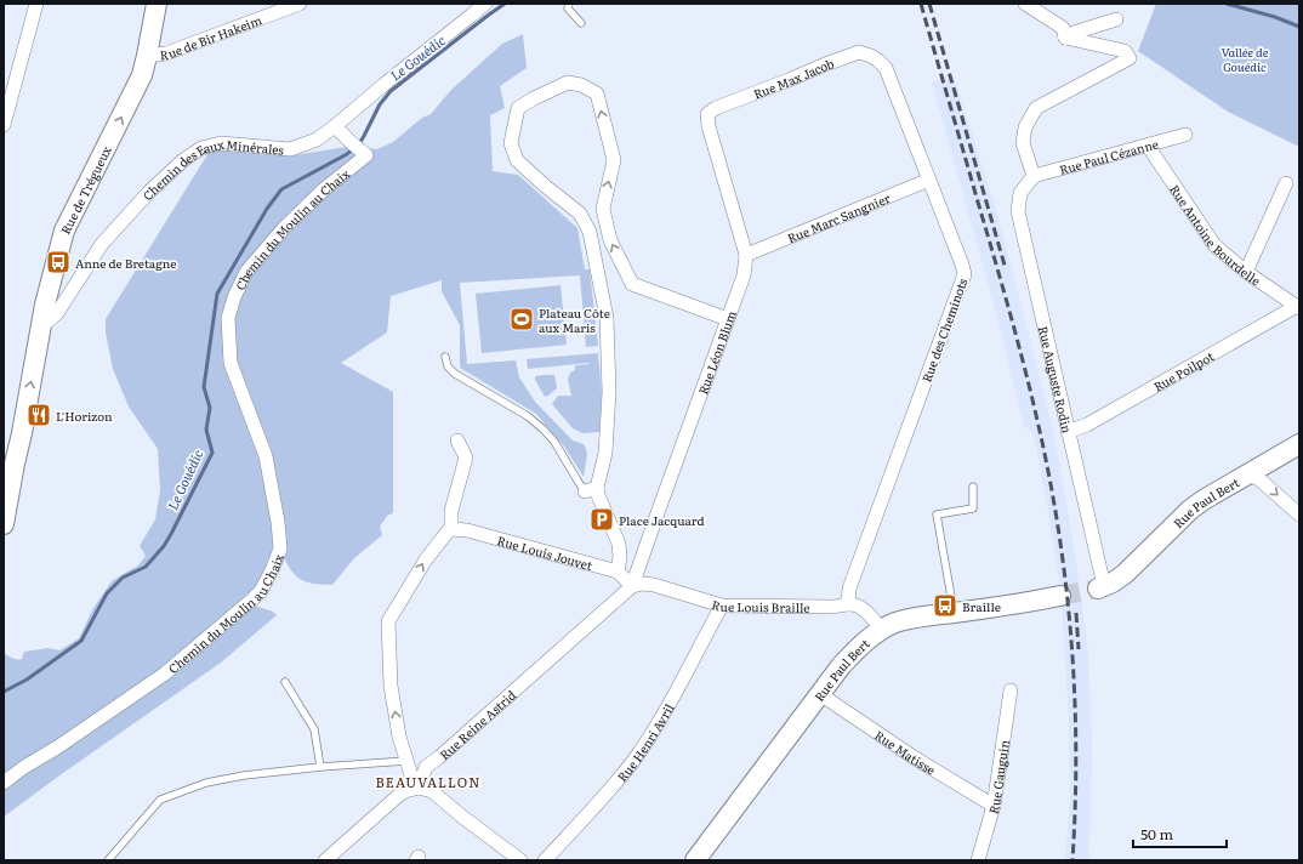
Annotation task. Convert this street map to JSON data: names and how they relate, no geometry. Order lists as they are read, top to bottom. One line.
{"streets":{"main road":["Rue de Trégueux","Rue Paul Bert"],"street":["Rue de Bir Hakeim","Rue Max Jacob","Rue Paul Cézanne","Chemin des Eaux Minérales","Rue Marc Sangnier","Chemin du Moulin au Chaix","Rue Antoine Bourdelle","Rue des Cheminots","Rue Léon Blum","Rue Poilpot","Rue Auguste Rodin","Rue Louis Jouvet","Rue Louis Braille","Rue Reine Astrid","Rue Henri Avril","Rue Matisse","Rue Gauguin"]},"crossings":[["Rue de Bir Hakeim","Rue de Trégueux"],["Rue Max Jacob","Rue des Cheminots"],["Rue Max Jacob","Rue Léon Blum"],["Rue Paul Cézanne","Rue Antoine Bourdelle"],["Rue Paul Cézanne","Rue Auguste Rodin"],["Chemin des Eaux Minérales","Rue de Trégueux"],["Chemin des Eaux Minérales","Chemin du Moulin au Chaix"],["Rue Marc Sangnier","Rue des Cheminots"],["Rue Marc Sangnier","Rue Léon Blum"],["Rue Antoine Bourdelle","Rue Poilpot"],["Rue des Cheminots","Rue Louis Braille"],["Rue Léon Blum","Rue Louis Jouvet"],["Rue Léon Blum","Rue Louis Braille"],["Rue Léon Blum","Rue Reine Astrid"],["Rue Poilpot","Rue Auguste Rodin"],["Rue Auguste Rodin","Rue Paul Bert"],["Rue Paul Bert","Rue Matisse"],["Rue Louis Jouvet","Rue Louis Braille"],["Rue Louis Jouvet","Rue Reine Astrid"],["Rue Louis Braille","Rue Reine Astrid"],["Rue Louis Braille","Rue Henri Avril"],["Rue Matisse","Rue Gauguin"]],"one_way":["Rue de Trégueux"],"districts":["BEAUVALLON"],"water":["Le Gouédic"],"parks":["Vallée de Gouédic"],"places":{"bus stop":["Anne de Bretagne","Braille"],"sports":["Plateau Côte aux Maris"],"restaurant":["L'Horizon"],"parking":["Place Jacquard"]},"scale_bar":"50 m"}
